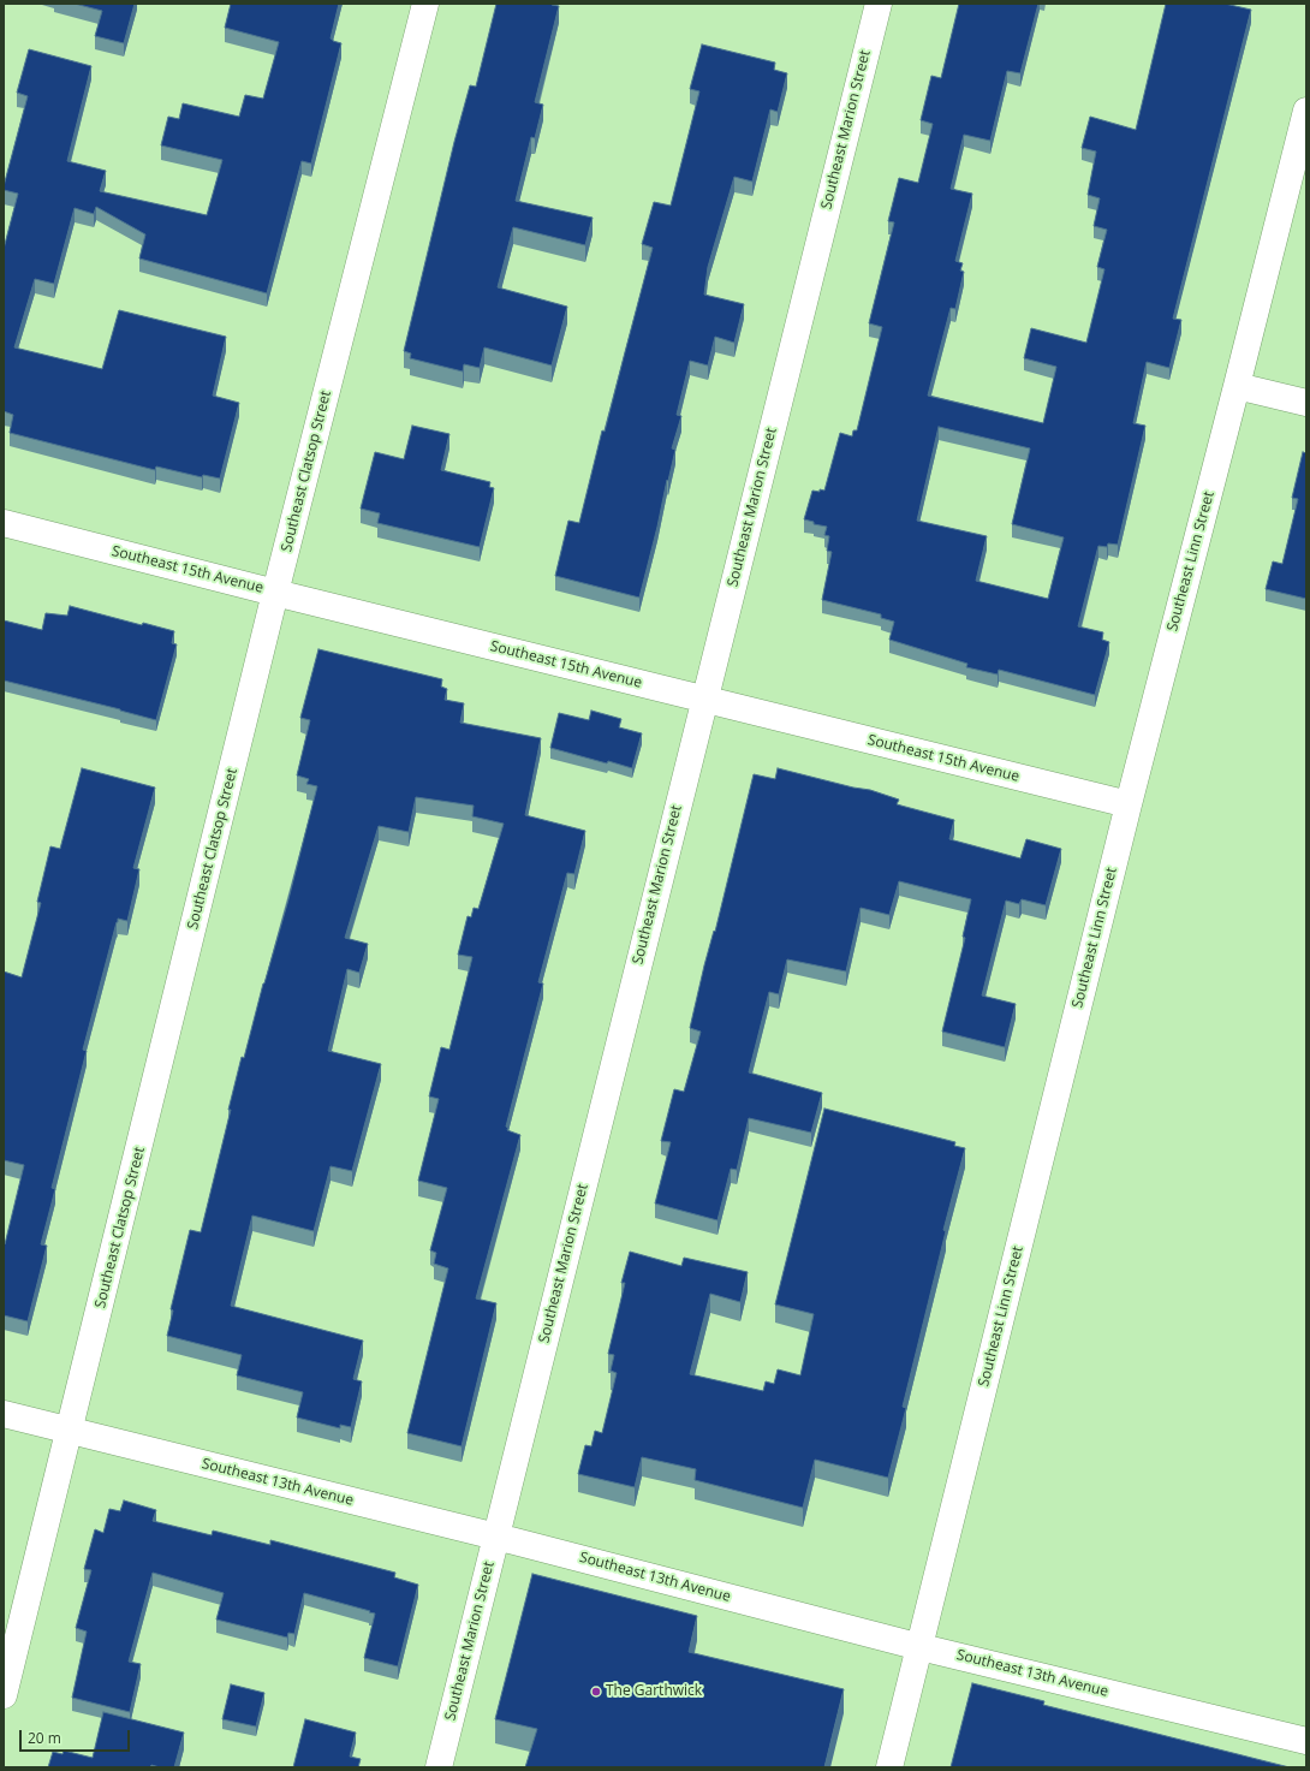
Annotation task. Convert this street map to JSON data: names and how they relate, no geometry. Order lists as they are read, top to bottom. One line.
{"streets":{"street":["Southeast Marion Street","Southeast Clatsop Street","Southeast Linn Street","Southeast 15th Avenue","Southeast 13th Avenue"]},"crossings":[["Southeast Marion Street","Southeast 15th Avenue"],["Southeast Marion Street","Southeast 13th Avenue"],["Southeast Clatsop Street","Southeast 15th Avenue"],["Southeast Clatsop Street","Southeast 13th Avenue"],["Southeast Linn Street","Southeast 15th Avenue"],["Southeast Linn Street","Southeast 13th Avenue"]],"places":["The Garthwick"],"scale_bar":"20 m"}
